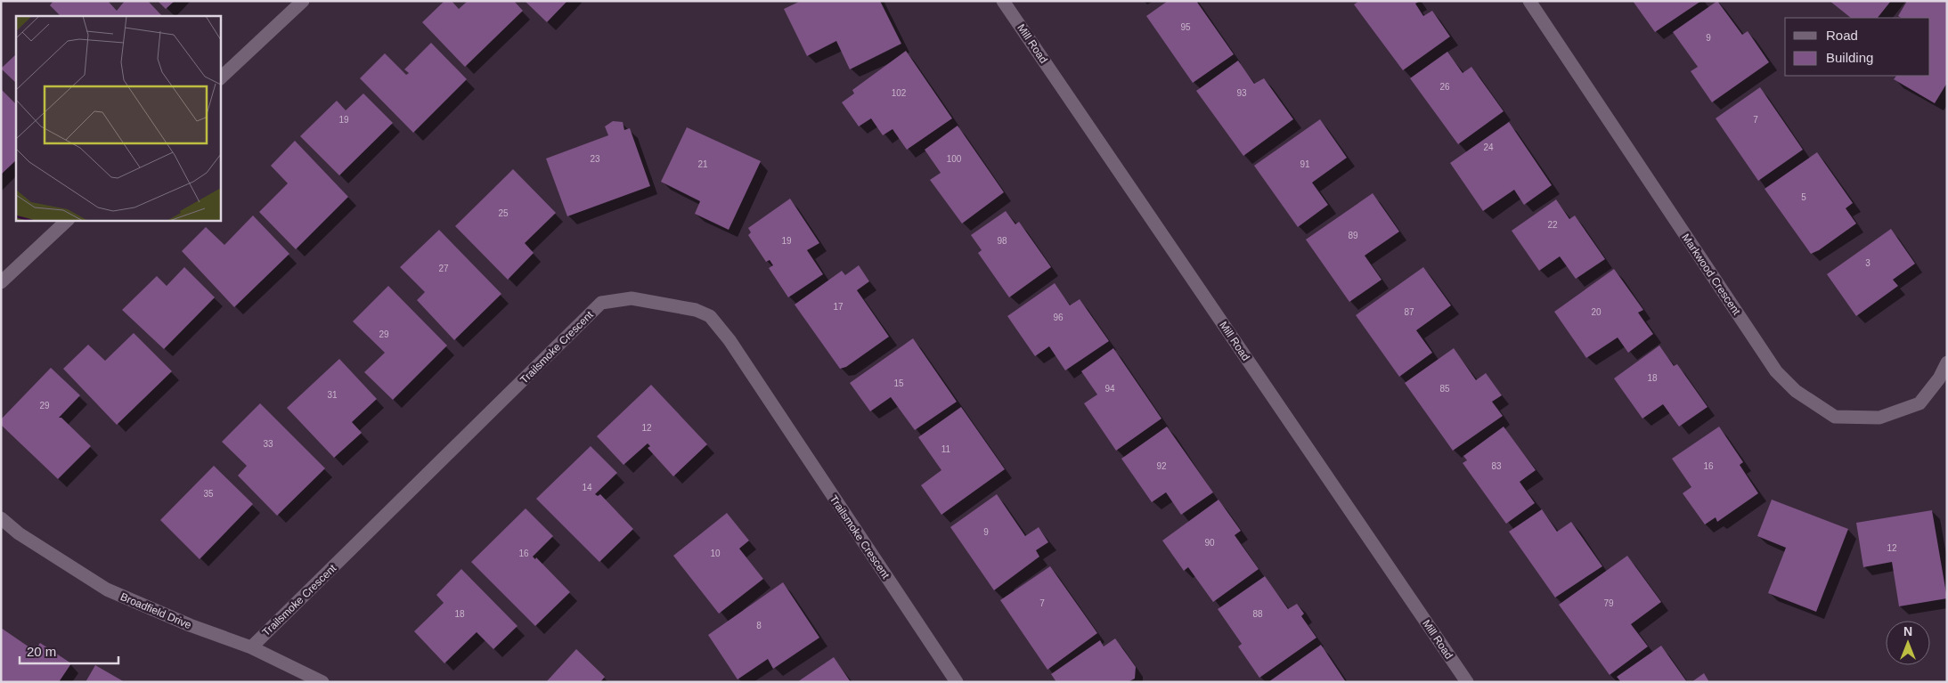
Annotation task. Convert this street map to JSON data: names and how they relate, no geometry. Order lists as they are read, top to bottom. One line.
{"streets":{"street":["Mill Road","Markwood Crescent","Trailsmoke Crescent","Broadfield Drive"]},"crossings":[["Trailsmoke Crescent","Broadfield Drive"]],"house_numbers":["95","9","26","102","93","19","7","24","23","100","21","91","5","25","22","89","19","98","3","27","17","87","20","96","29","18","15","94","85","31","29","12","33","11","92","83","16","14","35","9","90","12","16","10","7","79","18","88","8"],"legend":["Road","Building"],"scale_bar":"20 m","north":"top"}
